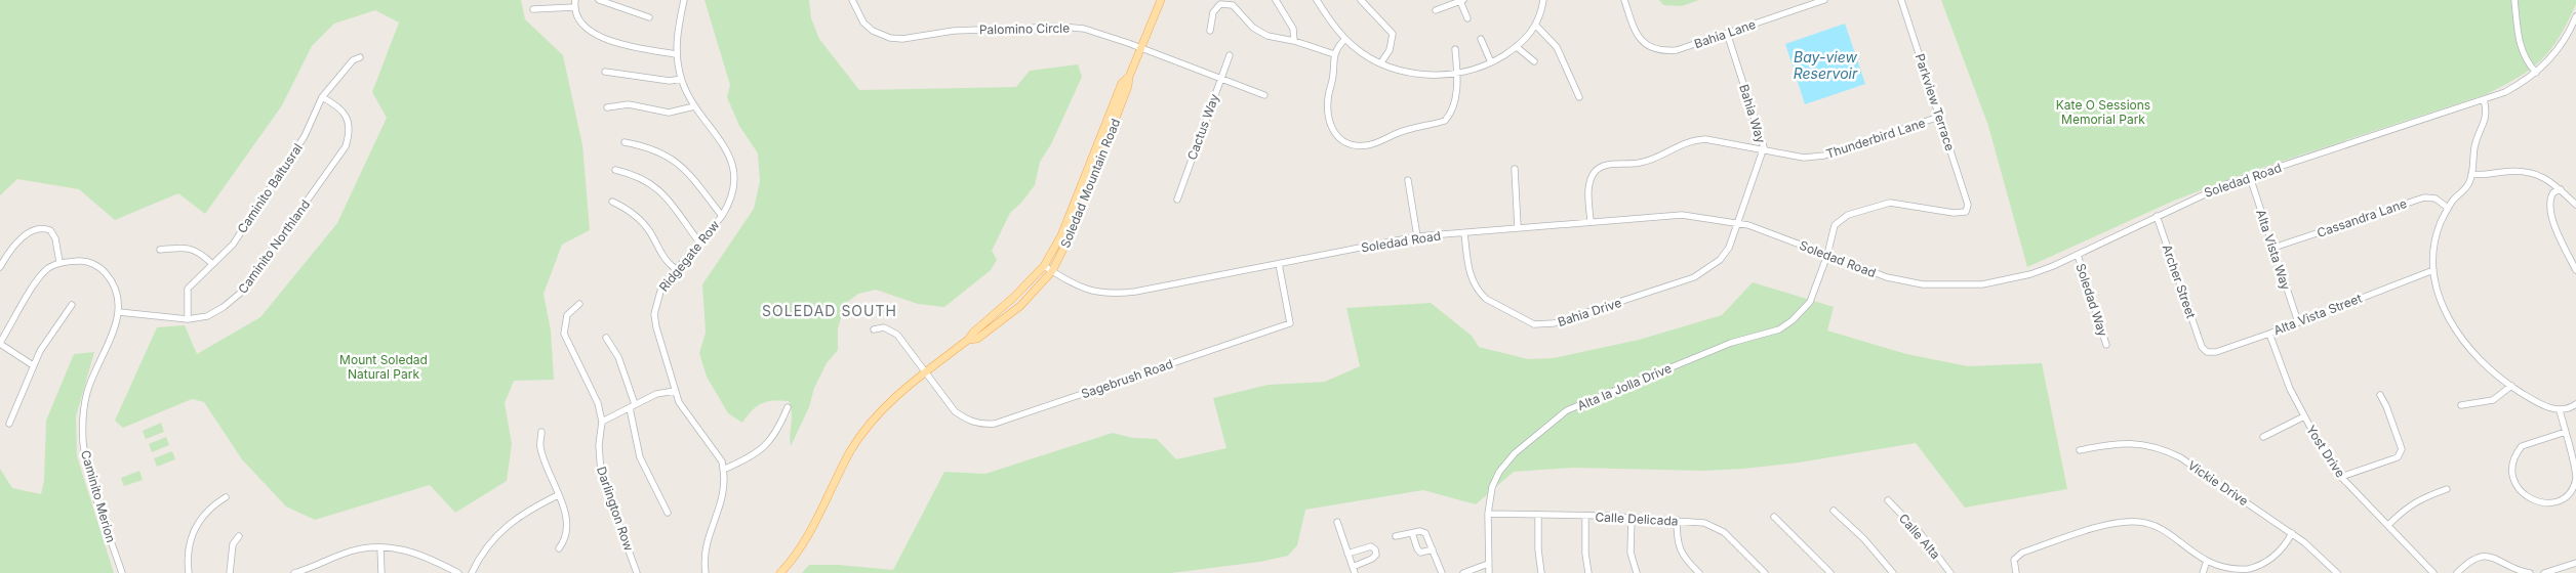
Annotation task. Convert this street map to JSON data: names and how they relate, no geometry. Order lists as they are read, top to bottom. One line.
{"streets":{"main road":["Soledad Mountain Road"],"street":["Palomino Circle","Bahia Lane","Parkview Terrace","Bahia Way","Cactus Way","Thunderbird Lane","Soledad Road","Caminito Baltusral","Cassandra Lane","Caminito Northland","Alta Vista Way","Ridgegate Row","Archer Street","Soledad Way","Bahia Drive","Alta Vista Street","Sagebrush Road","Alta la Jolla Drive","Yost Drive","Vickie Drive","Caminito Merion","Darlington Row","Calle Delicada","Calle Alta"]},"crossings":[["Palomino Circle","Cactus Way"],["Palomino Circle","Soledad Mountain Road"],["Bahia Lane","Bahia Way"],["Parkview Terrace","Thunderbird Lane"],["Parkview Terrace","Alta la Jolla Drive"],["Bahia Way","Thunderbird Lane"],["Bahia Way","Soledad Road"],["Bahia Way","Bahia Drive"],["Thunderbird Lane","Soledad Road"],["Soledad Road","Soledad Mountain Road"],["Soledad Road","Alta Vista Way"],["Soledad Road","Archer Street"],["Soledad Road","Soledad Way"],["Soledad Road","Bahia Drive"],["Soledad Road","Sagebrush Road"],["Soledad Road","Alta la Jolla Drive"],["Soledad Mountain Road","Sagebrush Road"],["Caminito Baltusral","Caminito Northland"],["Cassandra Lane","Alta Vista Way"],["Caminito Northland","Caminito Merion"],["Alta Vista Way","Alta Vista Street"],["Archer Street","Alta Vista Street"],["Alta Vista Street","Yost Drive"],["Alta la Jolla Drive","Calle Delicada"]],"districts":["SOLEDAD SOUTH"],"water":["Bay-view Reservoir"],"parks":["Kate O Sessions Memorial Park","Mount Soledad Natural Park"]}
